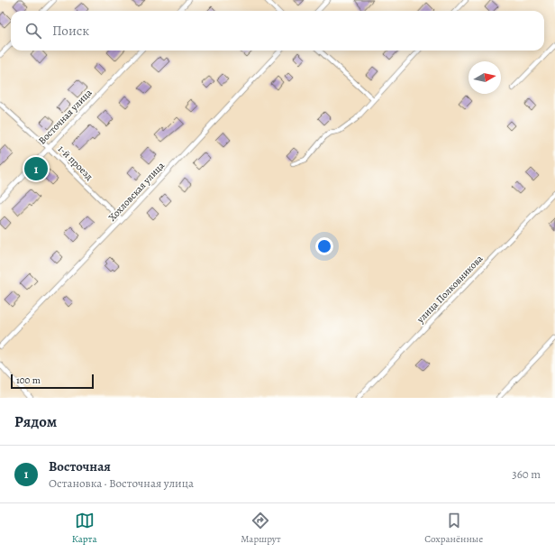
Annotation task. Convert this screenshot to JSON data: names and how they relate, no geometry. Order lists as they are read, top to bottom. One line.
{"streets":{"street":["Восточная улица","1-й проезд","Хохловская улица","улица Полковникова"]},"crossings":[["Восточная улица","1-й проезд"],["1-й проезд","Хохловская улица"]],"scale_bar":"100 m","north":"right","page":{"search":"Поиск","pins":"1","scale":"100 m","heading":"Рядом","list":[{"mark":"1","name":"Восточная","note":"Остановка · Восточная улица","value":"360 m"}],"nav":["Карта","Маршрут","Сохранённые"]}}
